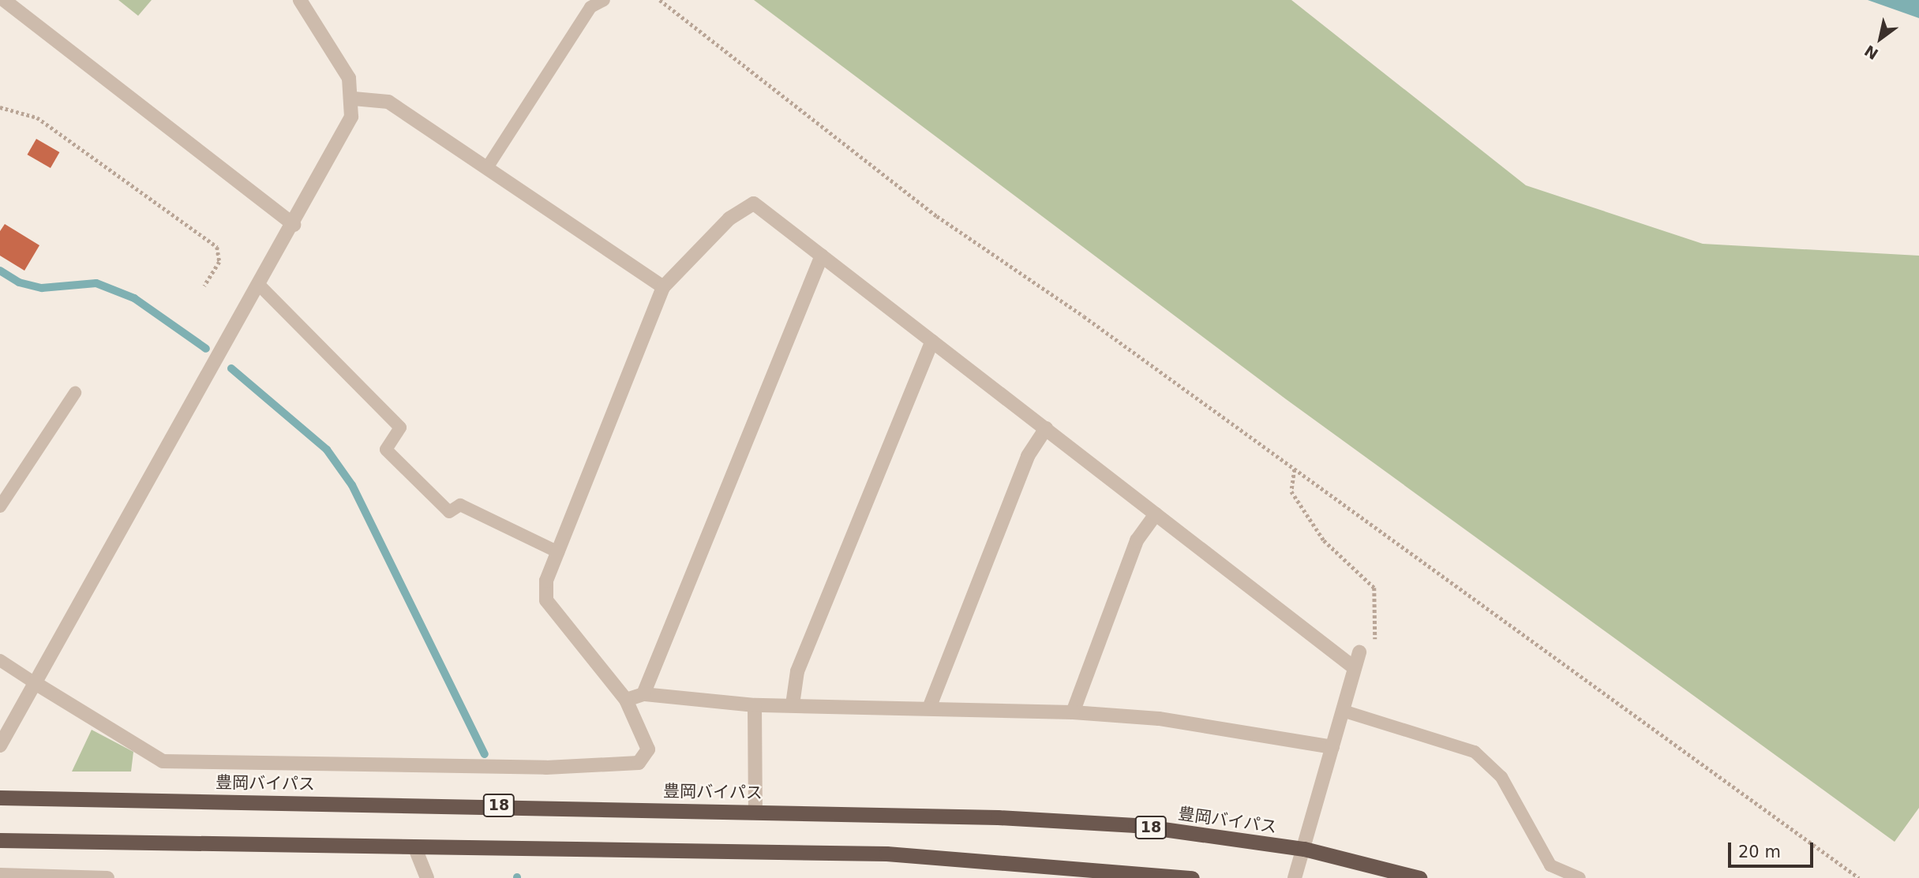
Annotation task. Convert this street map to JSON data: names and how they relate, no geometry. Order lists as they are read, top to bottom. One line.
{"streets":{"highway":["豊岡バイパス","18"]},"scale_bar":"20 m","north":"bottom left"}
